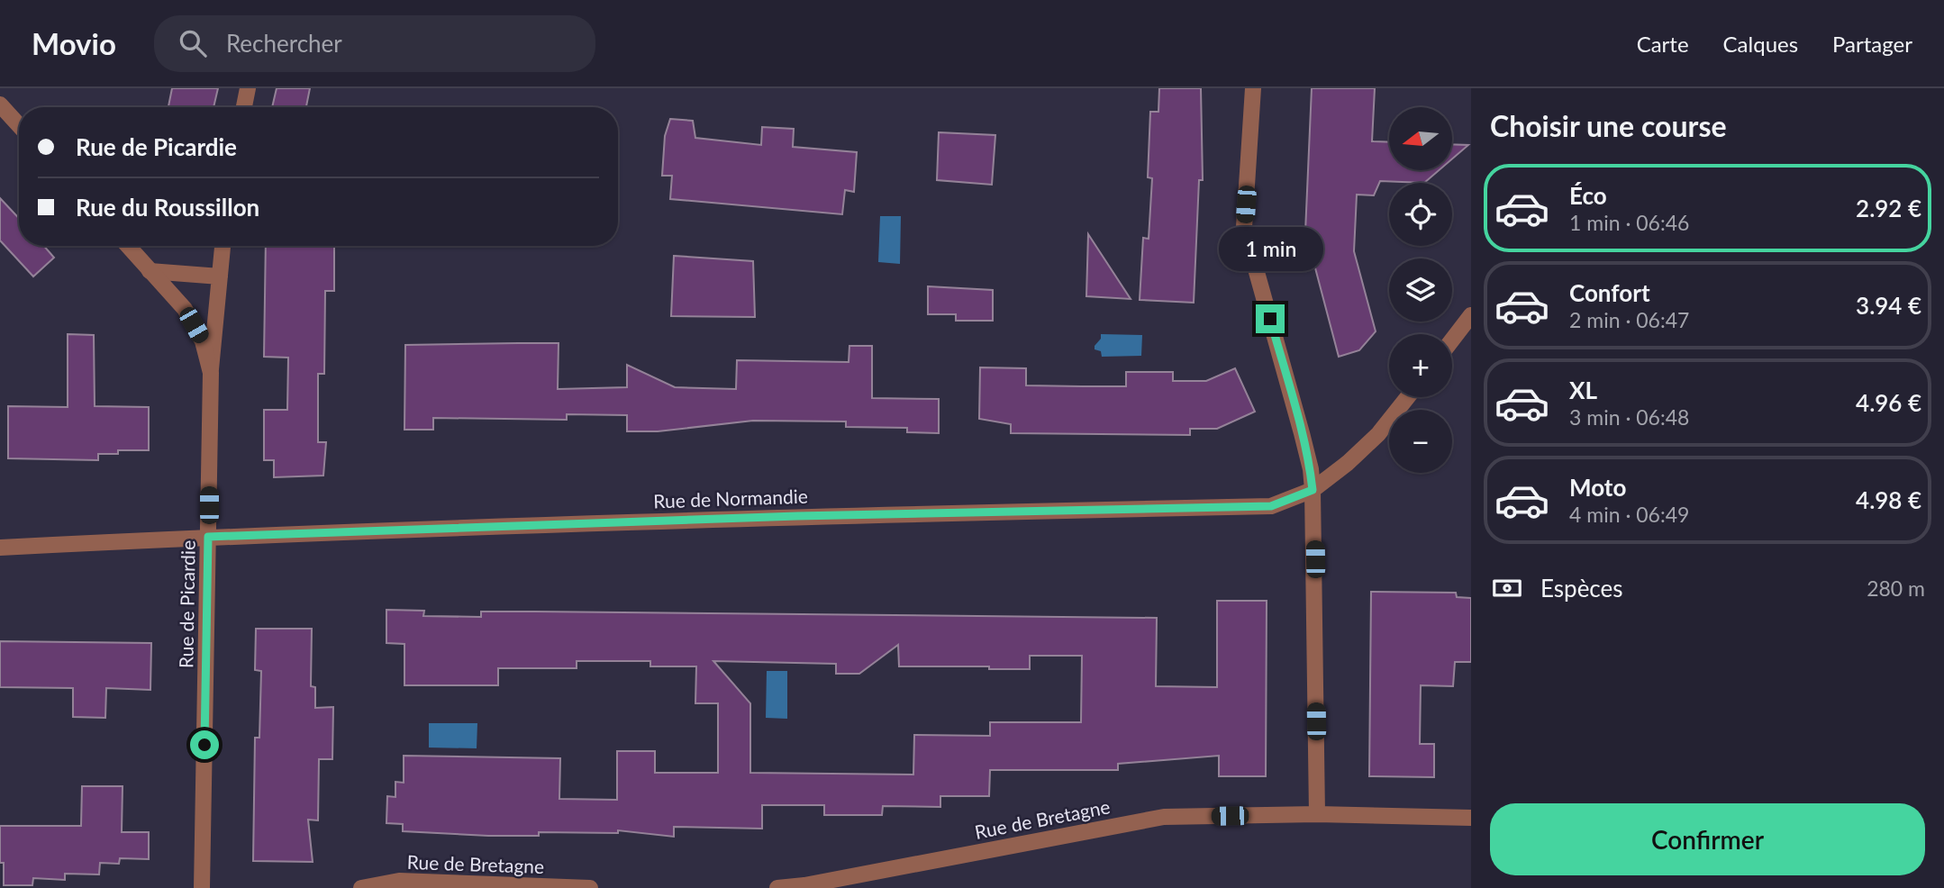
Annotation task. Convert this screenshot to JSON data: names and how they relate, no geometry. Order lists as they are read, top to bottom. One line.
{"streets":{"street":["Rue de Normandie","Rue de Picardie","Rue de Bretagne"]},"crossings":[["Rue de Normandie","Rue de Picardie"]],"north":"left","page":{"header":"Movio","search":"Rechercher","nav":["Carte","Calques","Partager"],"heading":"Choisir une course","map_buttons":["+","−"],"banner":["Rue de Picardie","Rue du Roussillon"],"list":[{"name":"Éco","note":"1 min · 06:46","value":"2.92 €"},{"name":"Confort","note":"2 min · 06:47","value":"3.94 €"},{"name":"XL","note":"3 min · 06:48","value":"4.96 €"},{"name":"Moto","note":"4 min · 06:49","value":"4.98 €"}],"bubble":"1 min","pay":["Espèces","280 m"],"buttons":"Confirmer"}}
